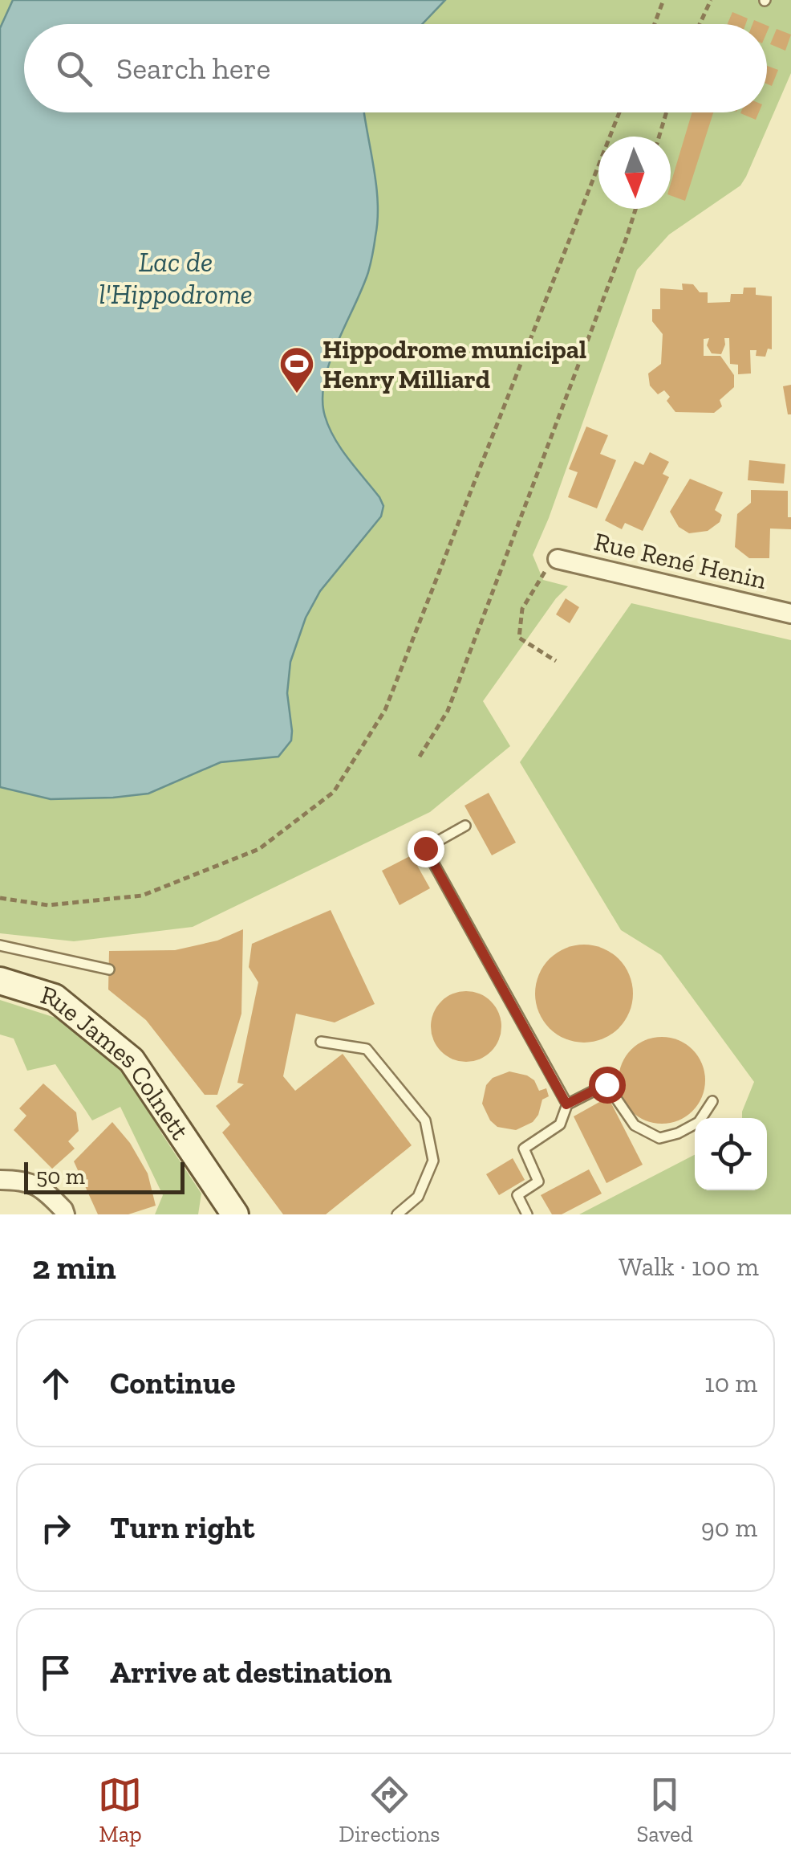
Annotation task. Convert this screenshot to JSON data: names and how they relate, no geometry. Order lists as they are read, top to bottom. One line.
{"streets":{"main road":["Rue James Colnett"],"street":["Rue René Henin"]},"water":["Lac de l'Hippodrome"],"places":{"sports":["Hippodrome municipal Henry Milliard"]},"scale_bar":"50 m","north":"bottom","page":{"search":"Search here","scale":"50 m","heading":["2 min","Walk · 100 m"],"list":[["Continue","10 m"],["Turn right","90 m"],"Arrive at destination"],"nav":["Map","Directions","Saved"]}}
